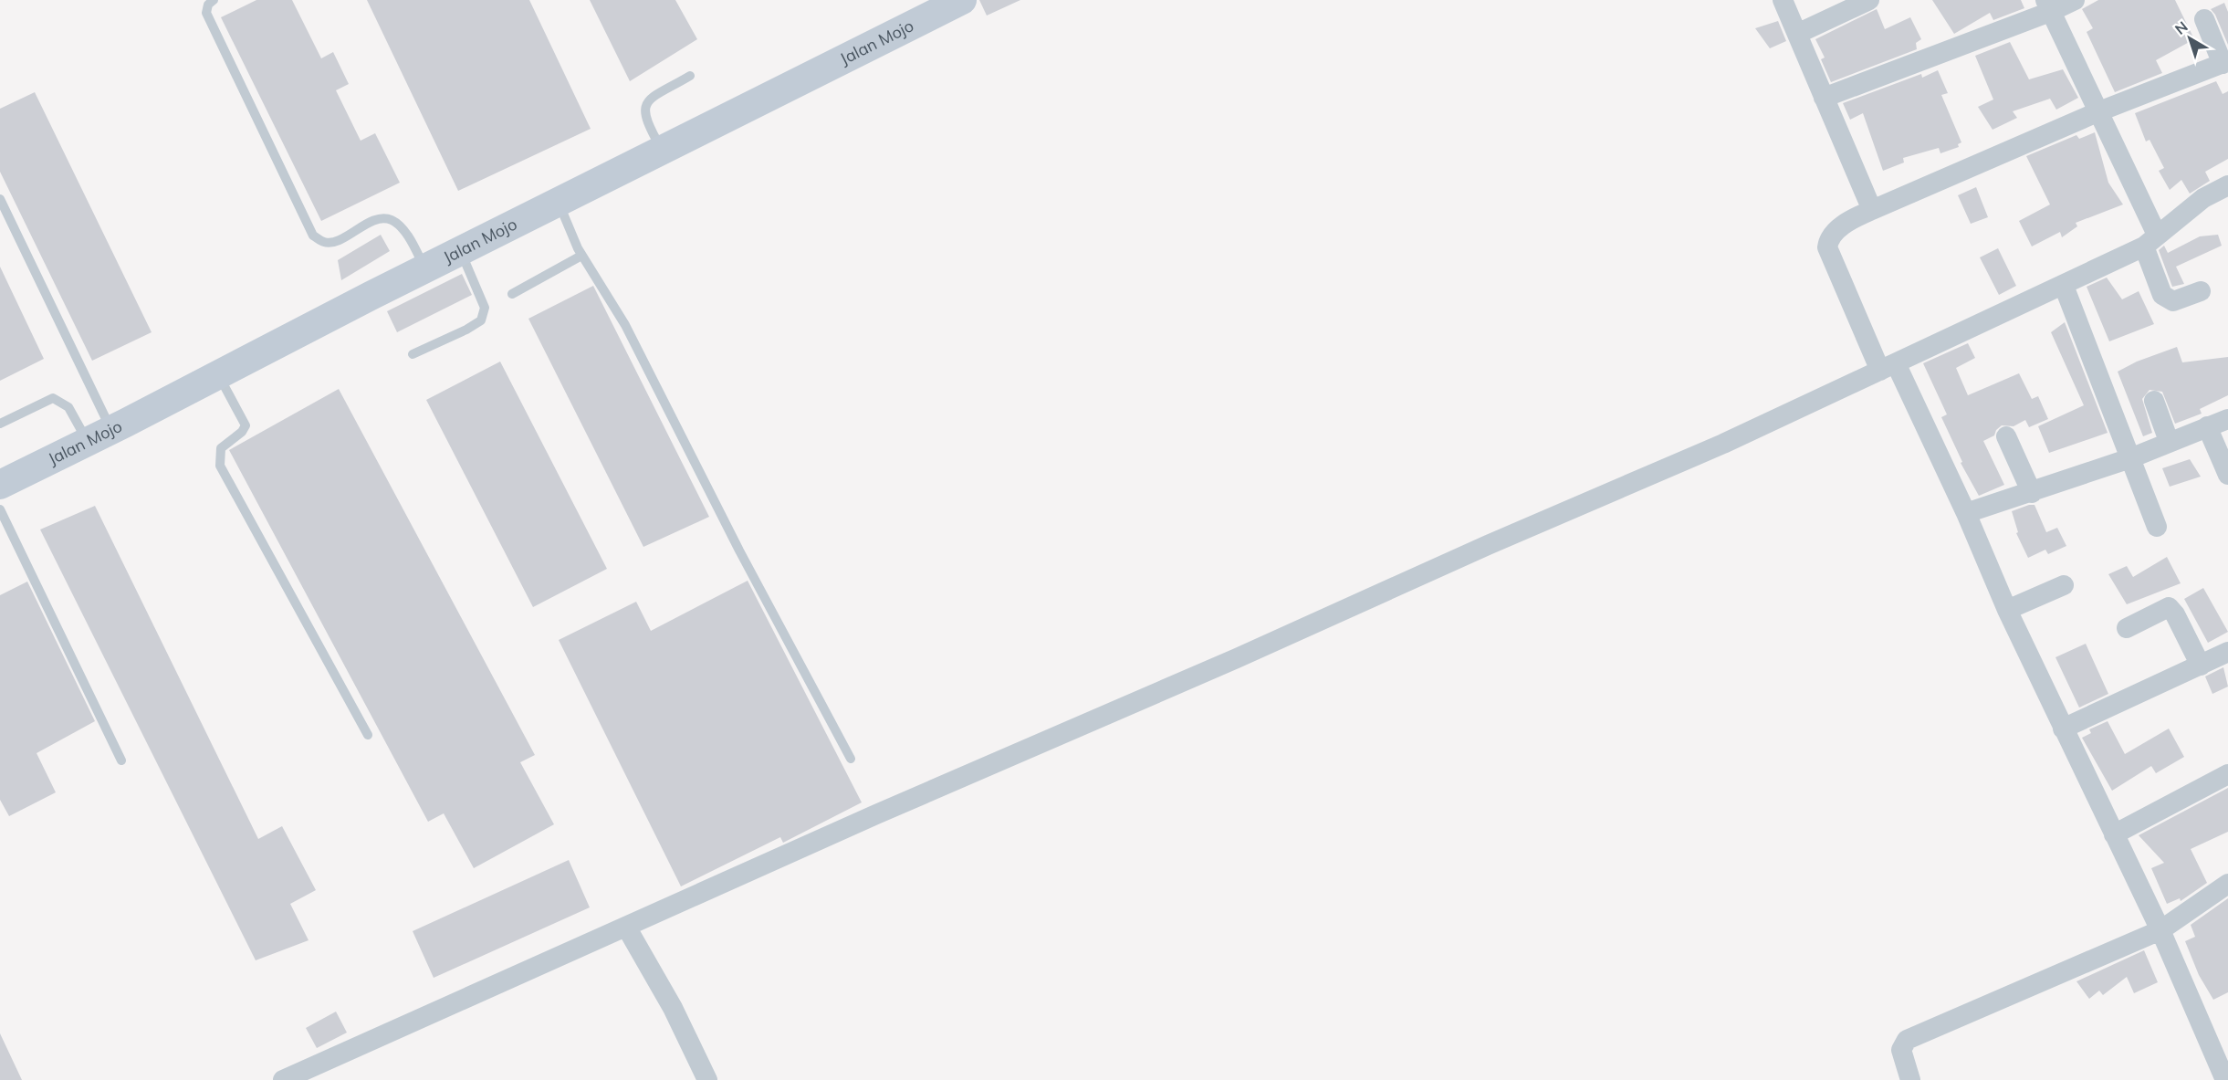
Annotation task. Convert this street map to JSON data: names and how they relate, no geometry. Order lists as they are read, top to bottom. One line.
{"streets":{"street":["Jalan Mojo"]},"north":"top left"}
